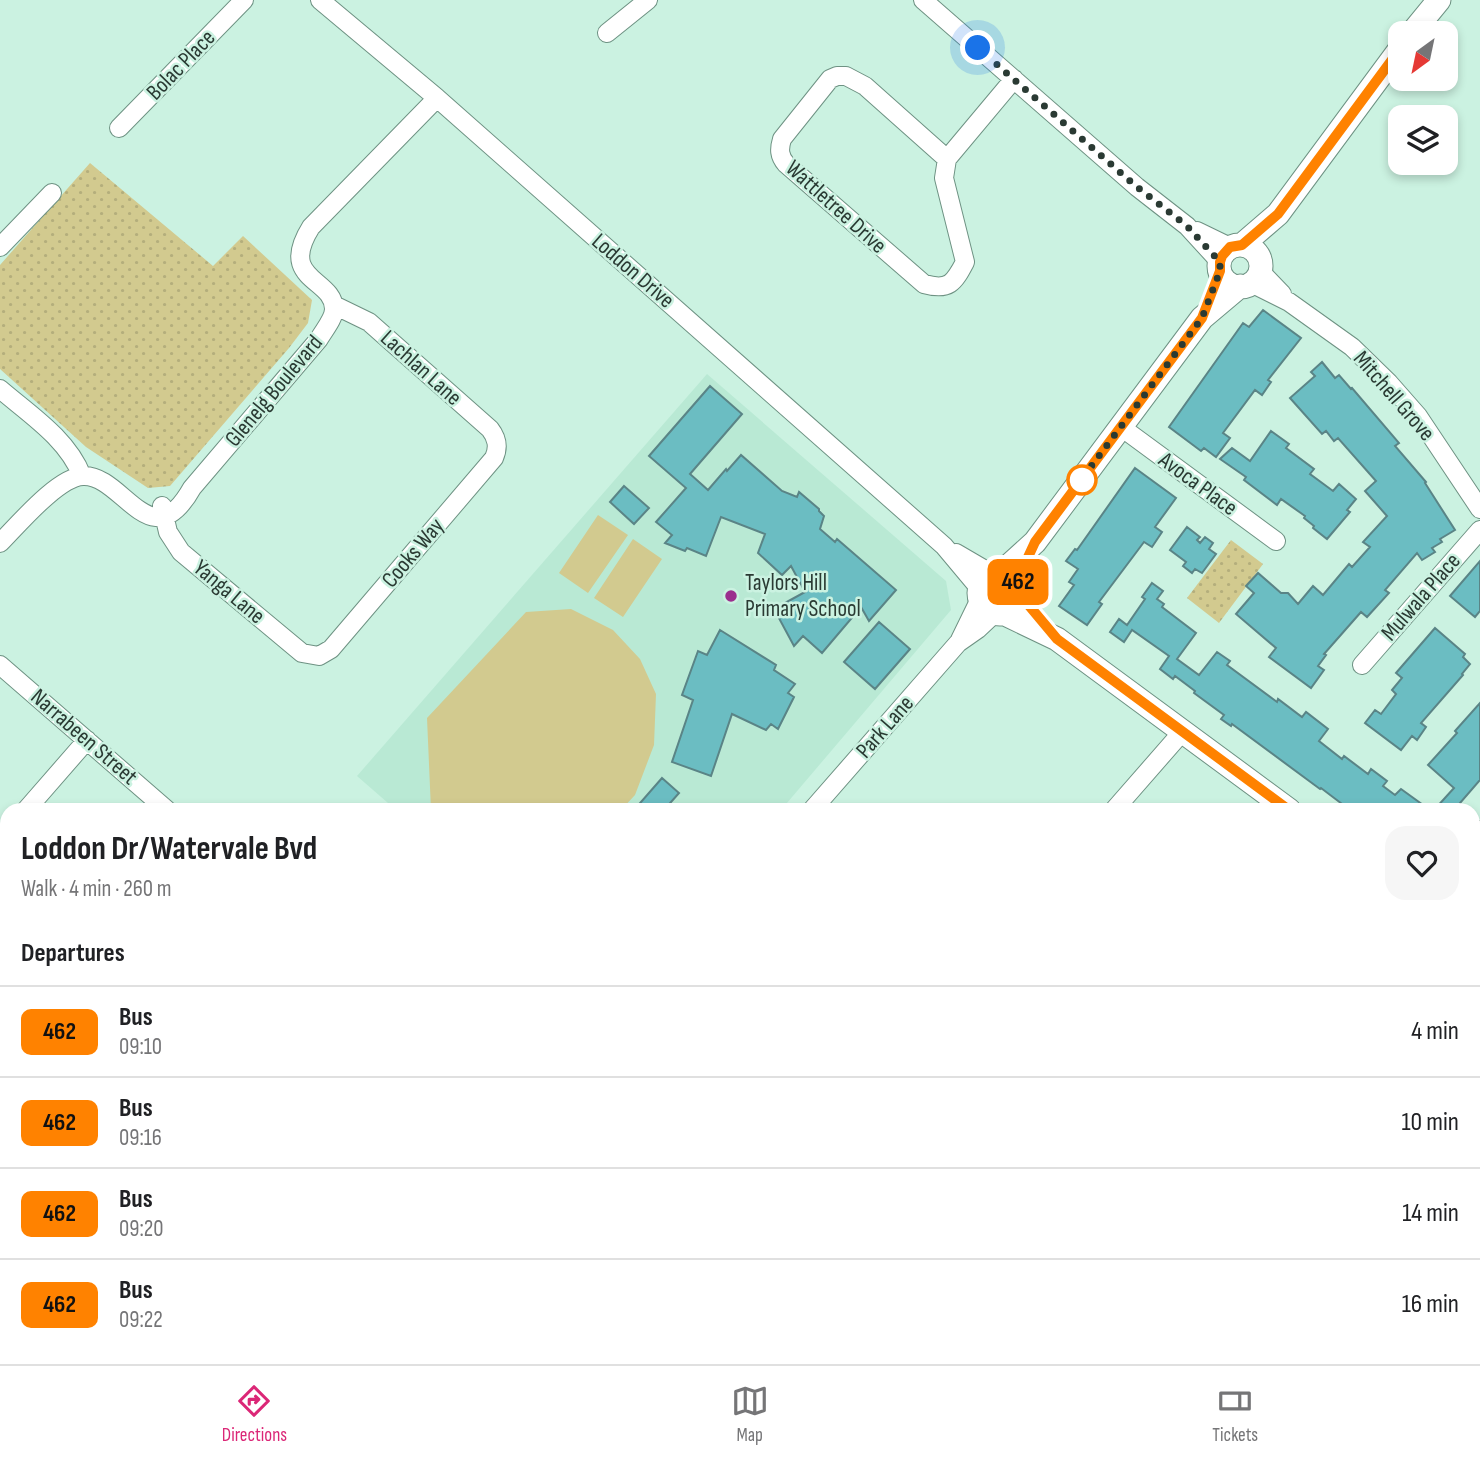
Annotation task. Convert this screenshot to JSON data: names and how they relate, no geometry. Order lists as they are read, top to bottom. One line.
{"streets":{"street":["Bolac Place","Wattletree Drive","Loddon Drive","Lachlan Lane","Glenelg Boulevard","Mitchell Grove","Avoca Place","Cooks Way","Yanga Lane","Mulwala Place","Park Lane","Narrabeen Street"]},"crossings":[["Loddon Drive","Park Lane"],["Lachlan Lane","Glenelg Boulevard"],["Lachlan Lane","Cooks Way"],["Glenelg Boulevard","Yanga Lane"],["Cooks Way","Yanga Lane"]],"places":["Taylors Hill Primary School"],"lines":["bus line 462"],"north":"bottom left","page":{"on_map":"462","heading":[["Loddon Dr/Watervale Bvd","Walk · 4 min · 260 m"],"Departures"],"list":[{"mark":"462","name":"Bus","note":"09:10","value":"4 min"},{"mark":"462","name":"Bus","note":"09:16","value":"10 min"},{"mark":"462","name":"Bus","note":"09:20","value":"14 min"},{"mark":"462","name":"Bus","note":"09:22","value":"16 min"}],"tabs":["Directions","Map","Tickets"]}}
